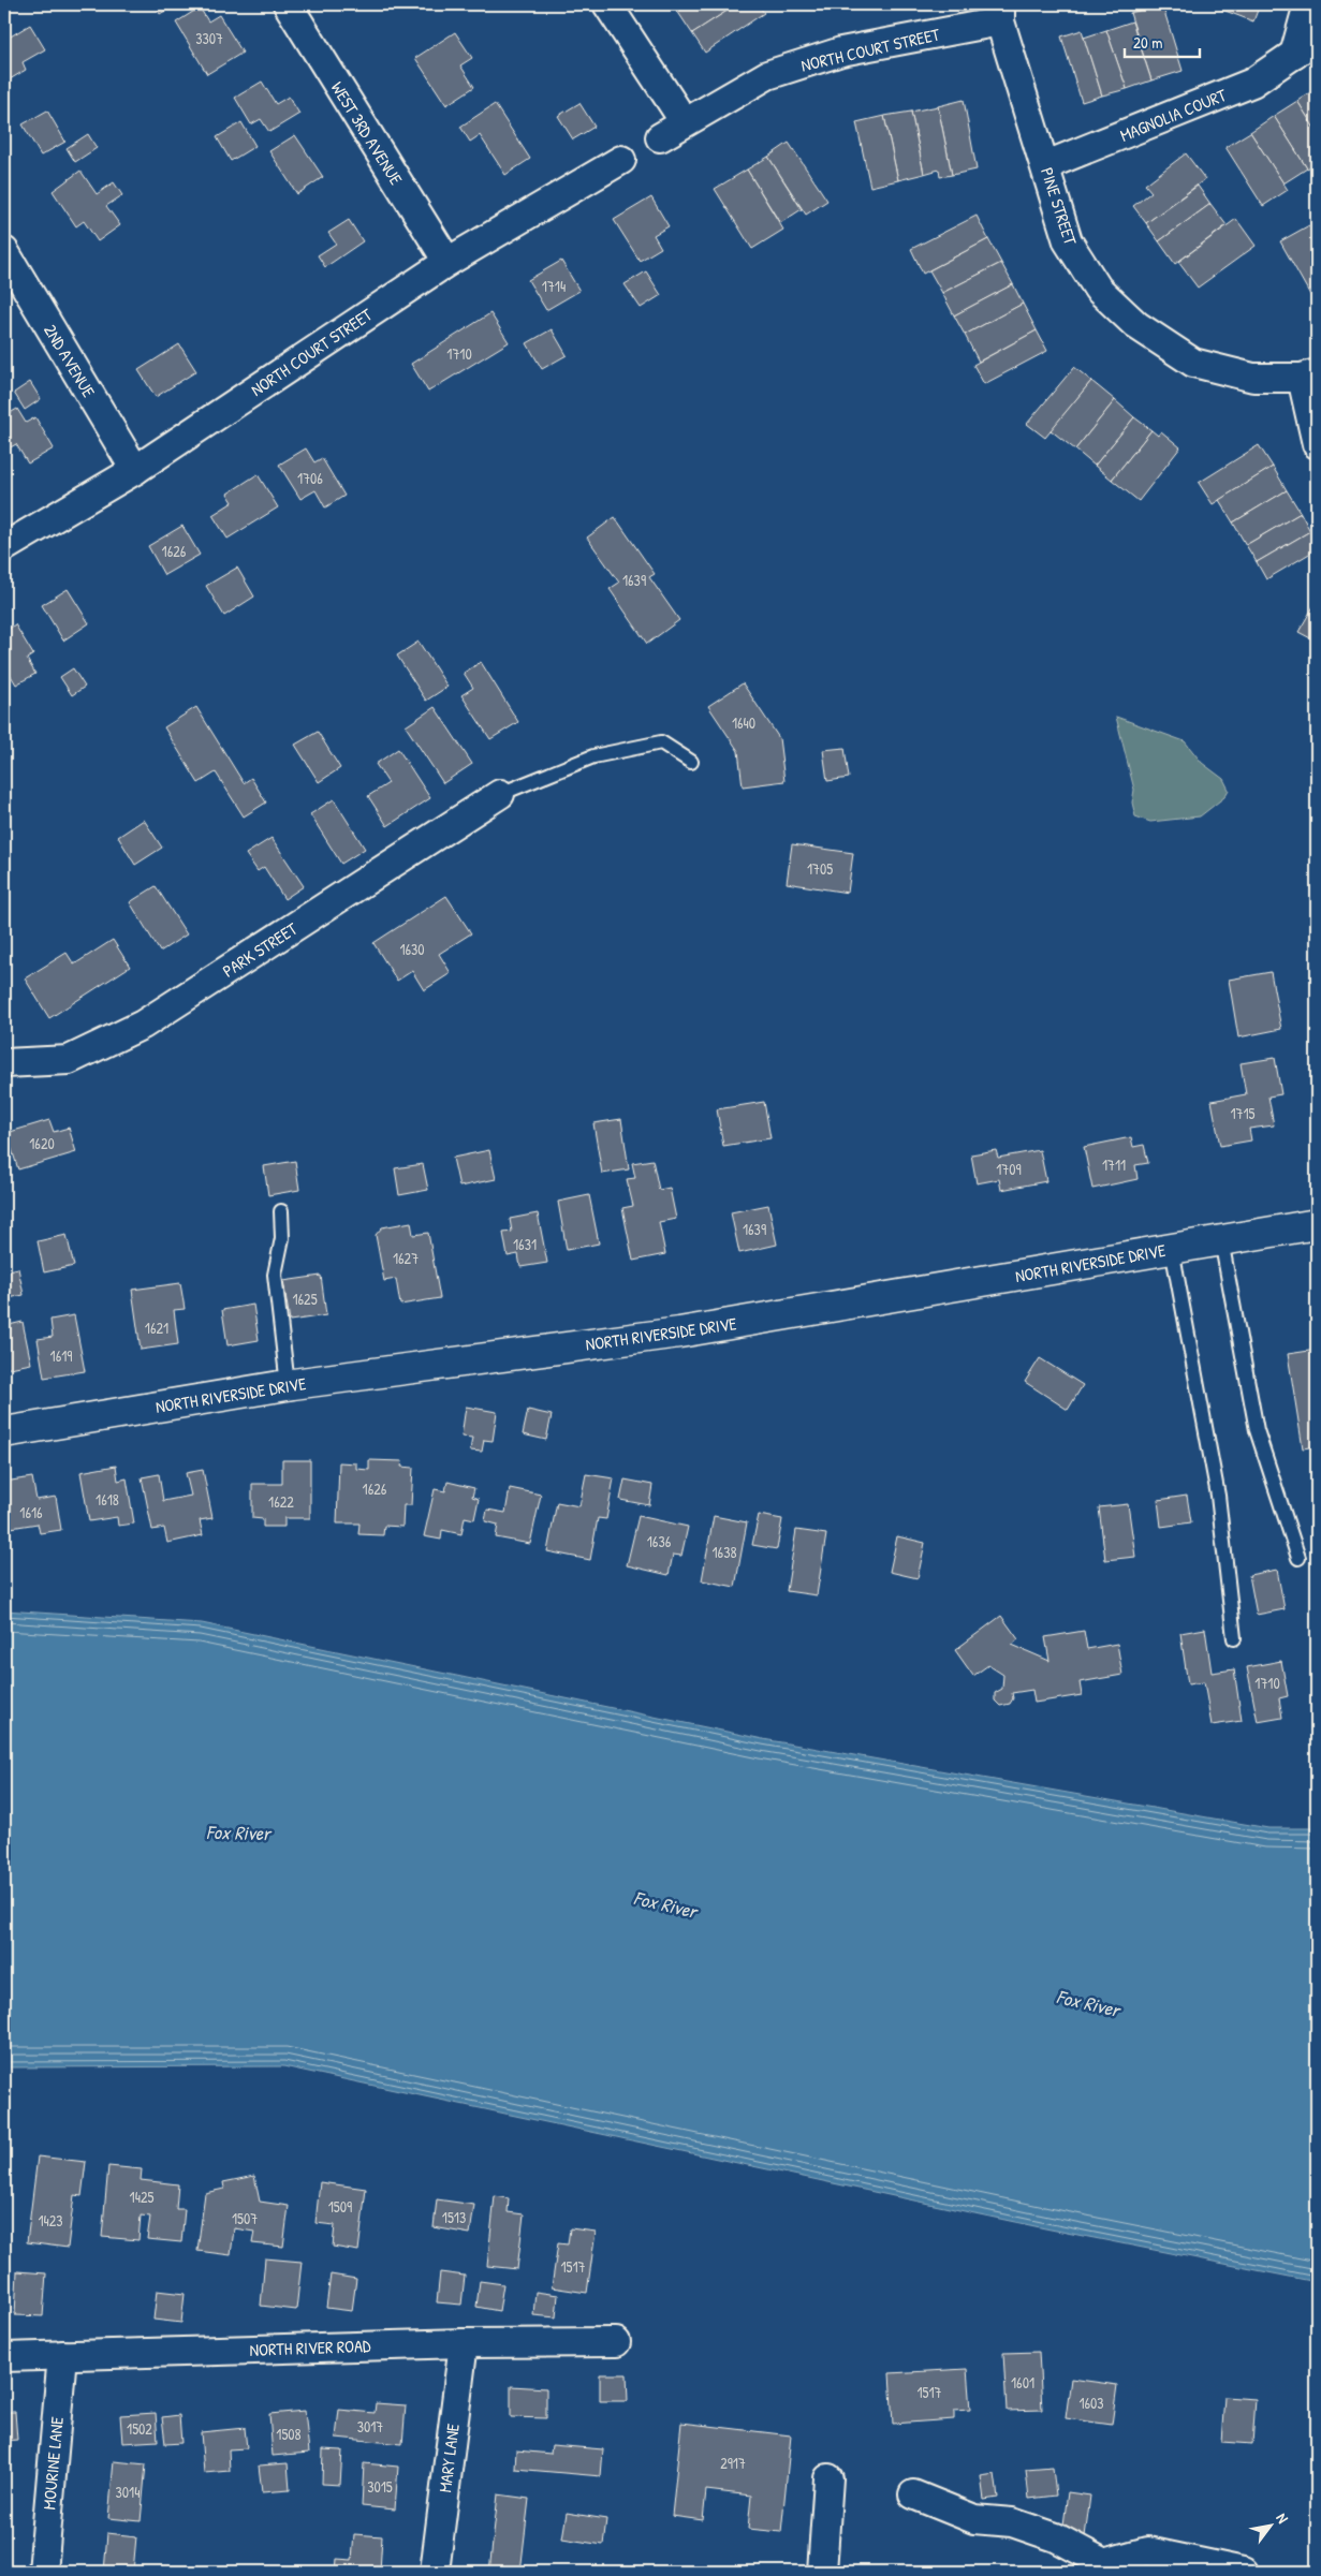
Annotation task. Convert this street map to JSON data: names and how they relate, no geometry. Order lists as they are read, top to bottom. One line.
{"streets":{"street":["NORTH COURT STREET","MAGNOLIA COURT","WEST 3RD AVENUE","PINE STREET","2ND AVENUE","PARK STREET","NORTH RIVERSIDE DRIVE","NORTH RIVER ROAD","MARY LANE","MOURINE LANE"]},"crossings":[["NORTH COURT STREET","WEST 3RD AVENUE"],["NORTH COURT STREET","PINE STREET"],["NORTH COURT STREET","2ND AVENUE"],["MAGNOLIA COURT","PINE STREET"],["NORTH RIVER ROAD","MARY LANE"],["NORTH RIVER ROAD","MOURINE LANE"]],"water":["Fox River"],"house_numbers":["3307","1714","1710","1706","1626","1639","1640","1705","1630","1715","1620","1711","1709","1639","1631","1627","1625","1621","1619","1626","1618","1622","1616","1636","1638","1710","1425","1509","1513","1507","1423","1517","1601","1517","1603","3017","1502","1508","2917","3015","3014"],"scale_bar":"20 m","north":"top right"}
